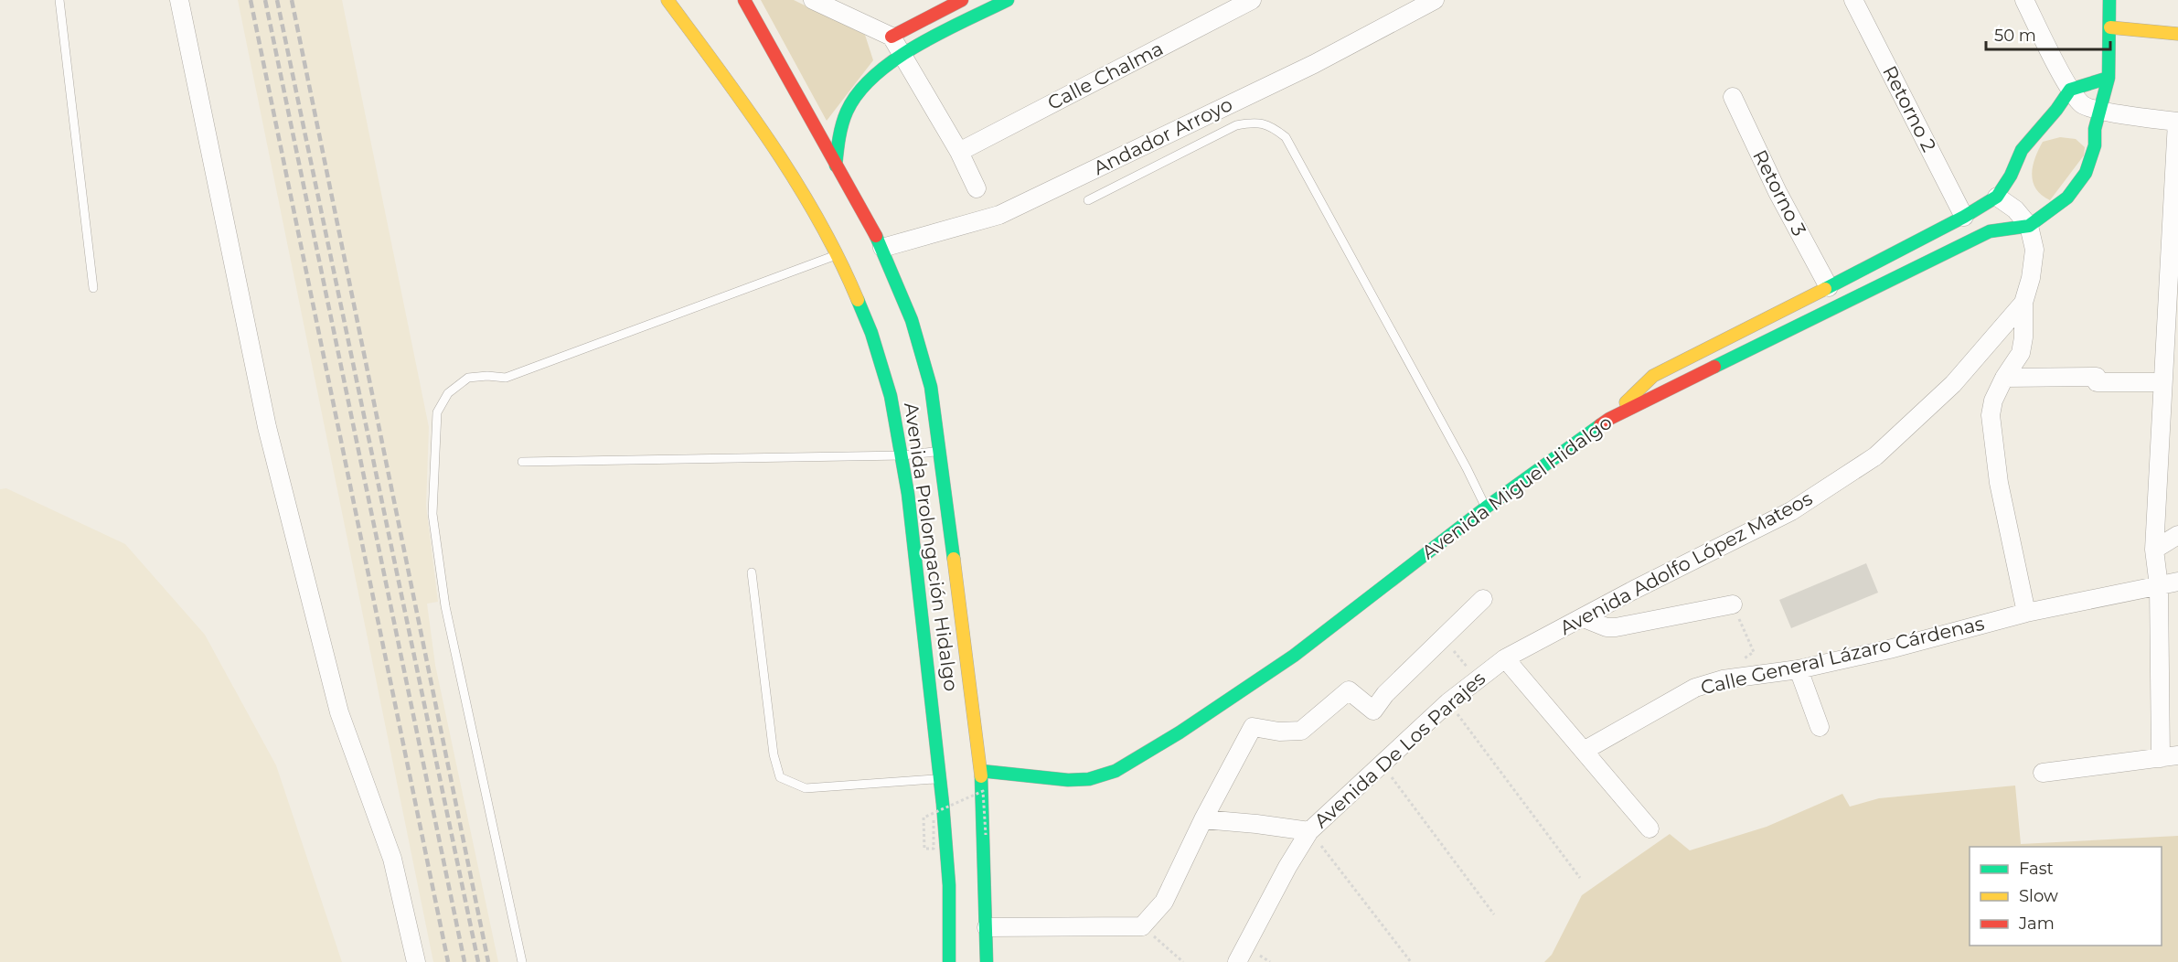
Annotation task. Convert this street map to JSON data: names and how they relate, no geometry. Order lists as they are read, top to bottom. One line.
{"streets":{"main road":["Avenida Miguel Hidalgo","Avenida Prolongación Hidalgo"],"street":["Calle Chalma","Retorno 2","Andador Arroyo","Retorno 3","Avenida Adolfo López Mateos","Calle General Lázaro Cárdenas","Avenida De Los Parajes"]},"crossings":[["Andador Arroyo","Avenida Prolongación Hidalgo"],["Avenida Miguel Hidalgo","Avenida Prolongación Hidalgo"],["Avenida Miguel Hidalgo","Avenida Adolfo López Mateos"],["Avenida Adolfo López Mateos","Avenida De Los Parajes"]],"legend":["Fast","Slow","Jam"],"scale_bar":"50 m"}
